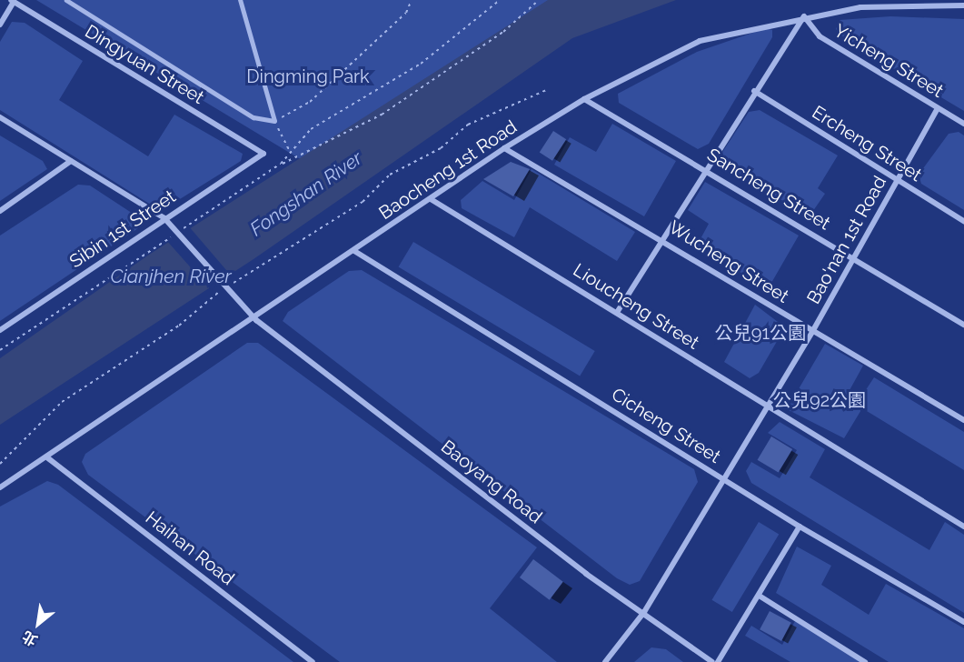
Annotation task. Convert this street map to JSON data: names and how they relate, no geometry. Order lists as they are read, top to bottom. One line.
{"streets":{"street":["Yicheng Street","Dingyuan Street","Ercheng Street","Baocheng 1st Road","Sancheng Street","Sibin 1st Street","Bao'nan 1st Road","Wucheng Street","Lioucheng Street","Cicheng Street","Baoyang Road","Haihan Road"]},"crossings":[["Yicheng Street","Baocheng 1st Road"],["Yicheng Street","Bao'nan 1st Road"],["Dingyuan Street","Sibin 1st Street"],["Ercheng Street","Bao'nan 1st Road"],["Baocheng 1st Road","Sancheng Street"],["Baocheng 1st Road","Wucheng Street"],["Baocheng 1st Road","Lioucheng Street"],["Baocheng 1st Road","Cicheng Street"],["Baocheng 1st Road","Baoyang Road"],["Baocheng 1st Road","Haihan Road"],["Sancheng Street","Bao'nan 1st Road"],["Sibin 1st Street","Baoyang Road"],["Bao'nan 1st Road","Wucheng Street"],["Bao'nan 1st Road","Lioucheng Street"],["Bao'nan 1st Road","Cicheng Street"],["Bao'nan 1st Road","Baoyang Road"]],"water":["Fongshan River","Cianjhen River"],"parks":["Dingming Park","公兒91公園","公兒92公園"],"north":"bottom left"}
